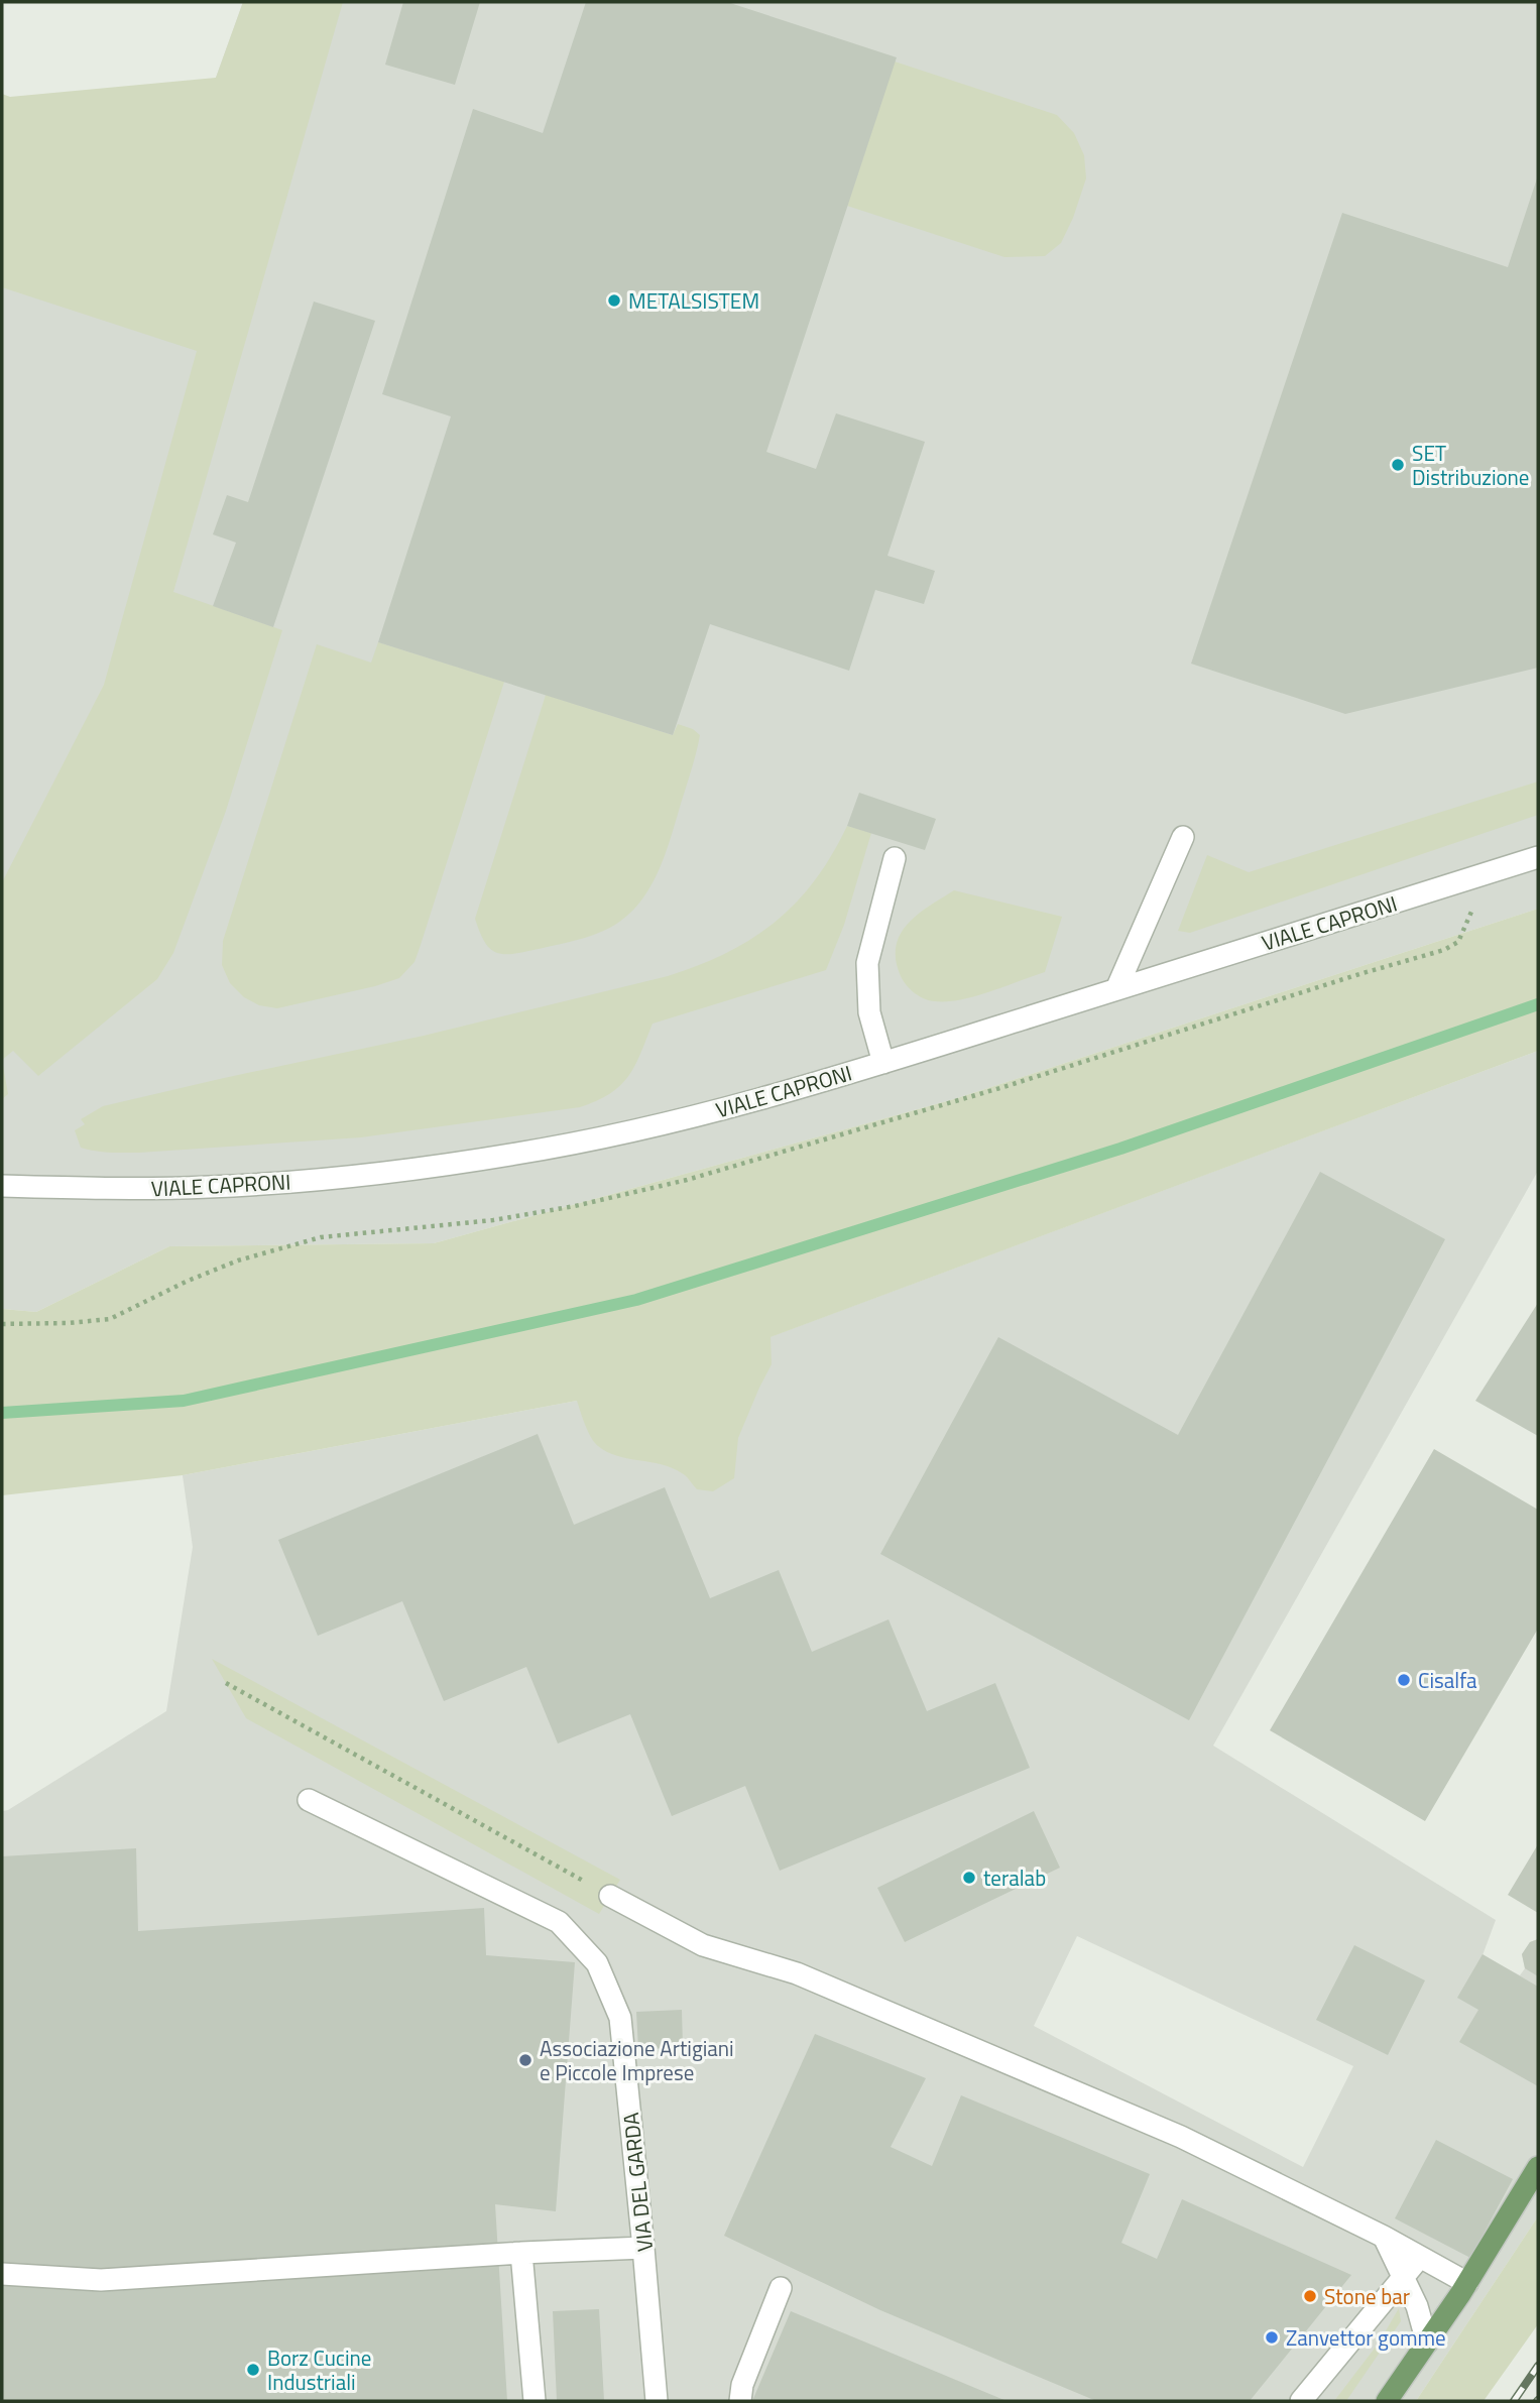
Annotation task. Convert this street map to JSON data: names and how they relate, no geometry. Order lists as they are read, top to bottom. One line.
{"streets":{"street":["VIALE CAPRONI","VIA DEL GARDA"]},"places":["METALSISTEM","SET Distribuzione","Cisalfa","teralab","Associazione Artigiani e Piccole Imprese","Stone bar","Zanvettor gomme","Borz Cucine Industriali"]}
